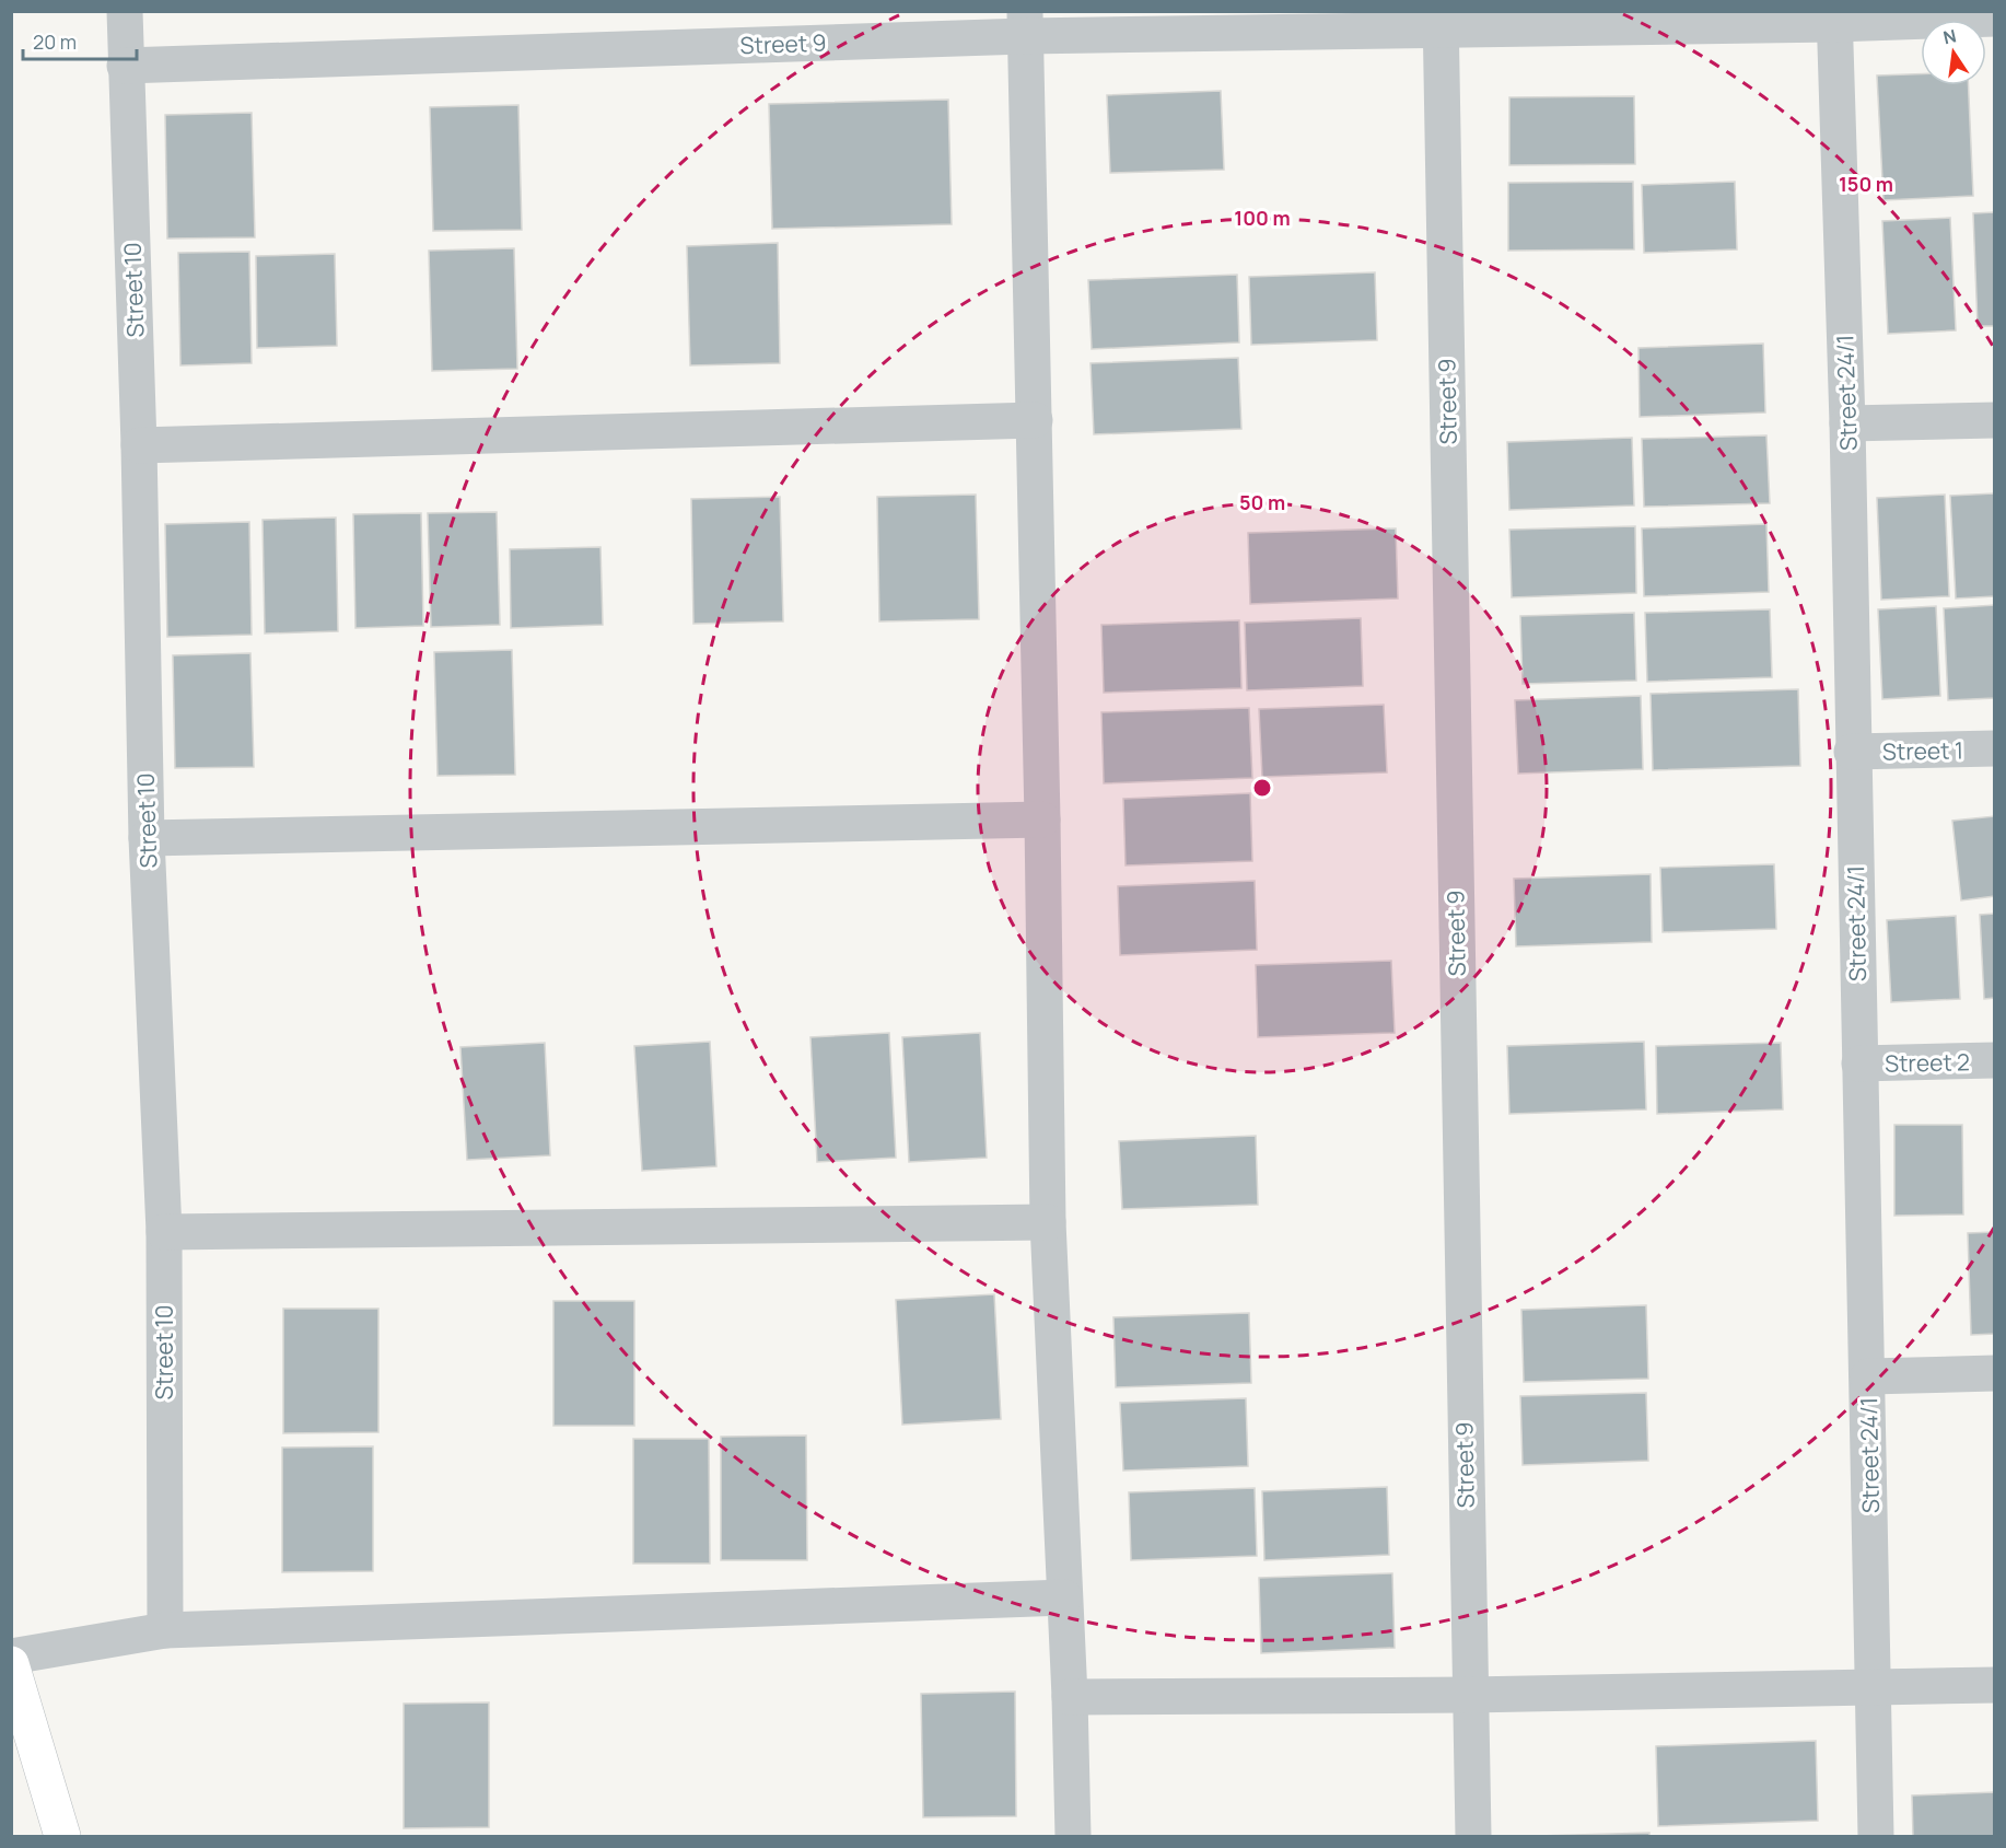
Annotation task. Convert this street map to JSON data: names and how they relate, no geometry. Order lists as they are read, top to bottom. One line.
{"streets":{"street":["Street 9","Street 10","Street 24/1","Street 1","Street 2"]},"crossings":[["Street 9","Street 10"],["Street 9","Street 24/1"],["Street 24/1","Street 1"],["Street 24/1","Street 2"]],"scale_bar":"20 m","north":"top","rings":["150 m","100 m","50 m"]}
